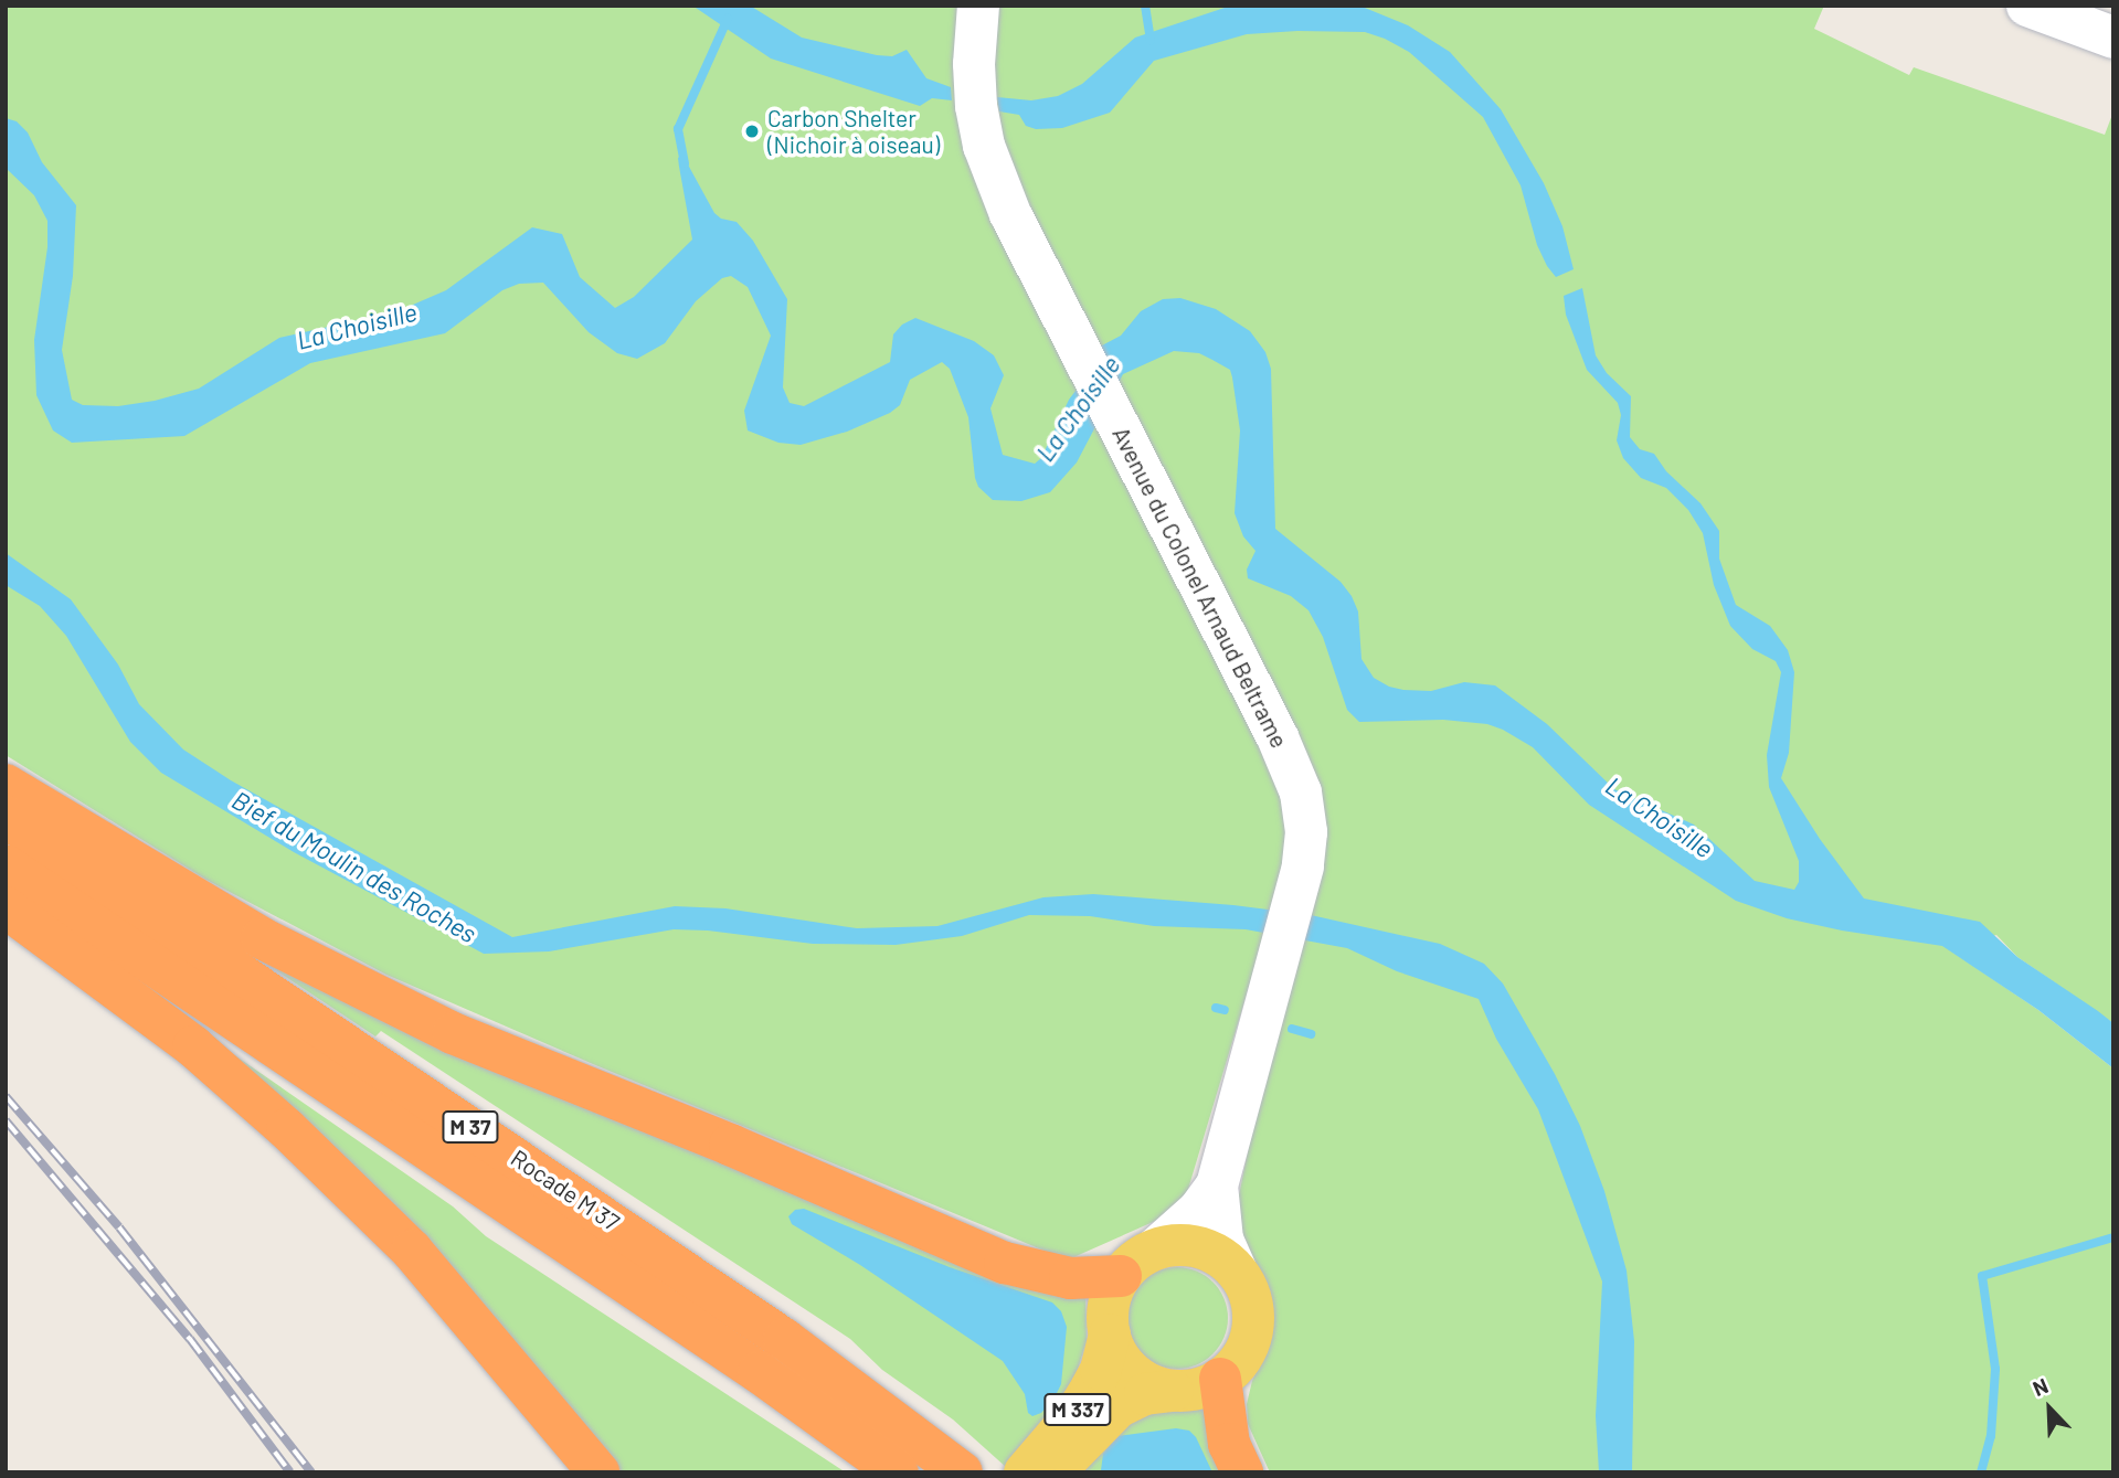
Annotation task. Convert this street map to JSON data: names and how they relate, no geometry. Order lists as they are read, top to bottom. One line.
{"streets":{"highway":["M 37","Rocade M 37"],"main road":["M 337"],"street":["Avenue du Colonel Arnaud Beltrame"]},"crossings":[["Avenue du Colonel Arnaud Beltrame","M 337"]],"water":["La Choisille","Bief du Moulin des Roches"],"places":["Carbon Shelter (Nichoir à oiseau)"],"north":"top left"}
